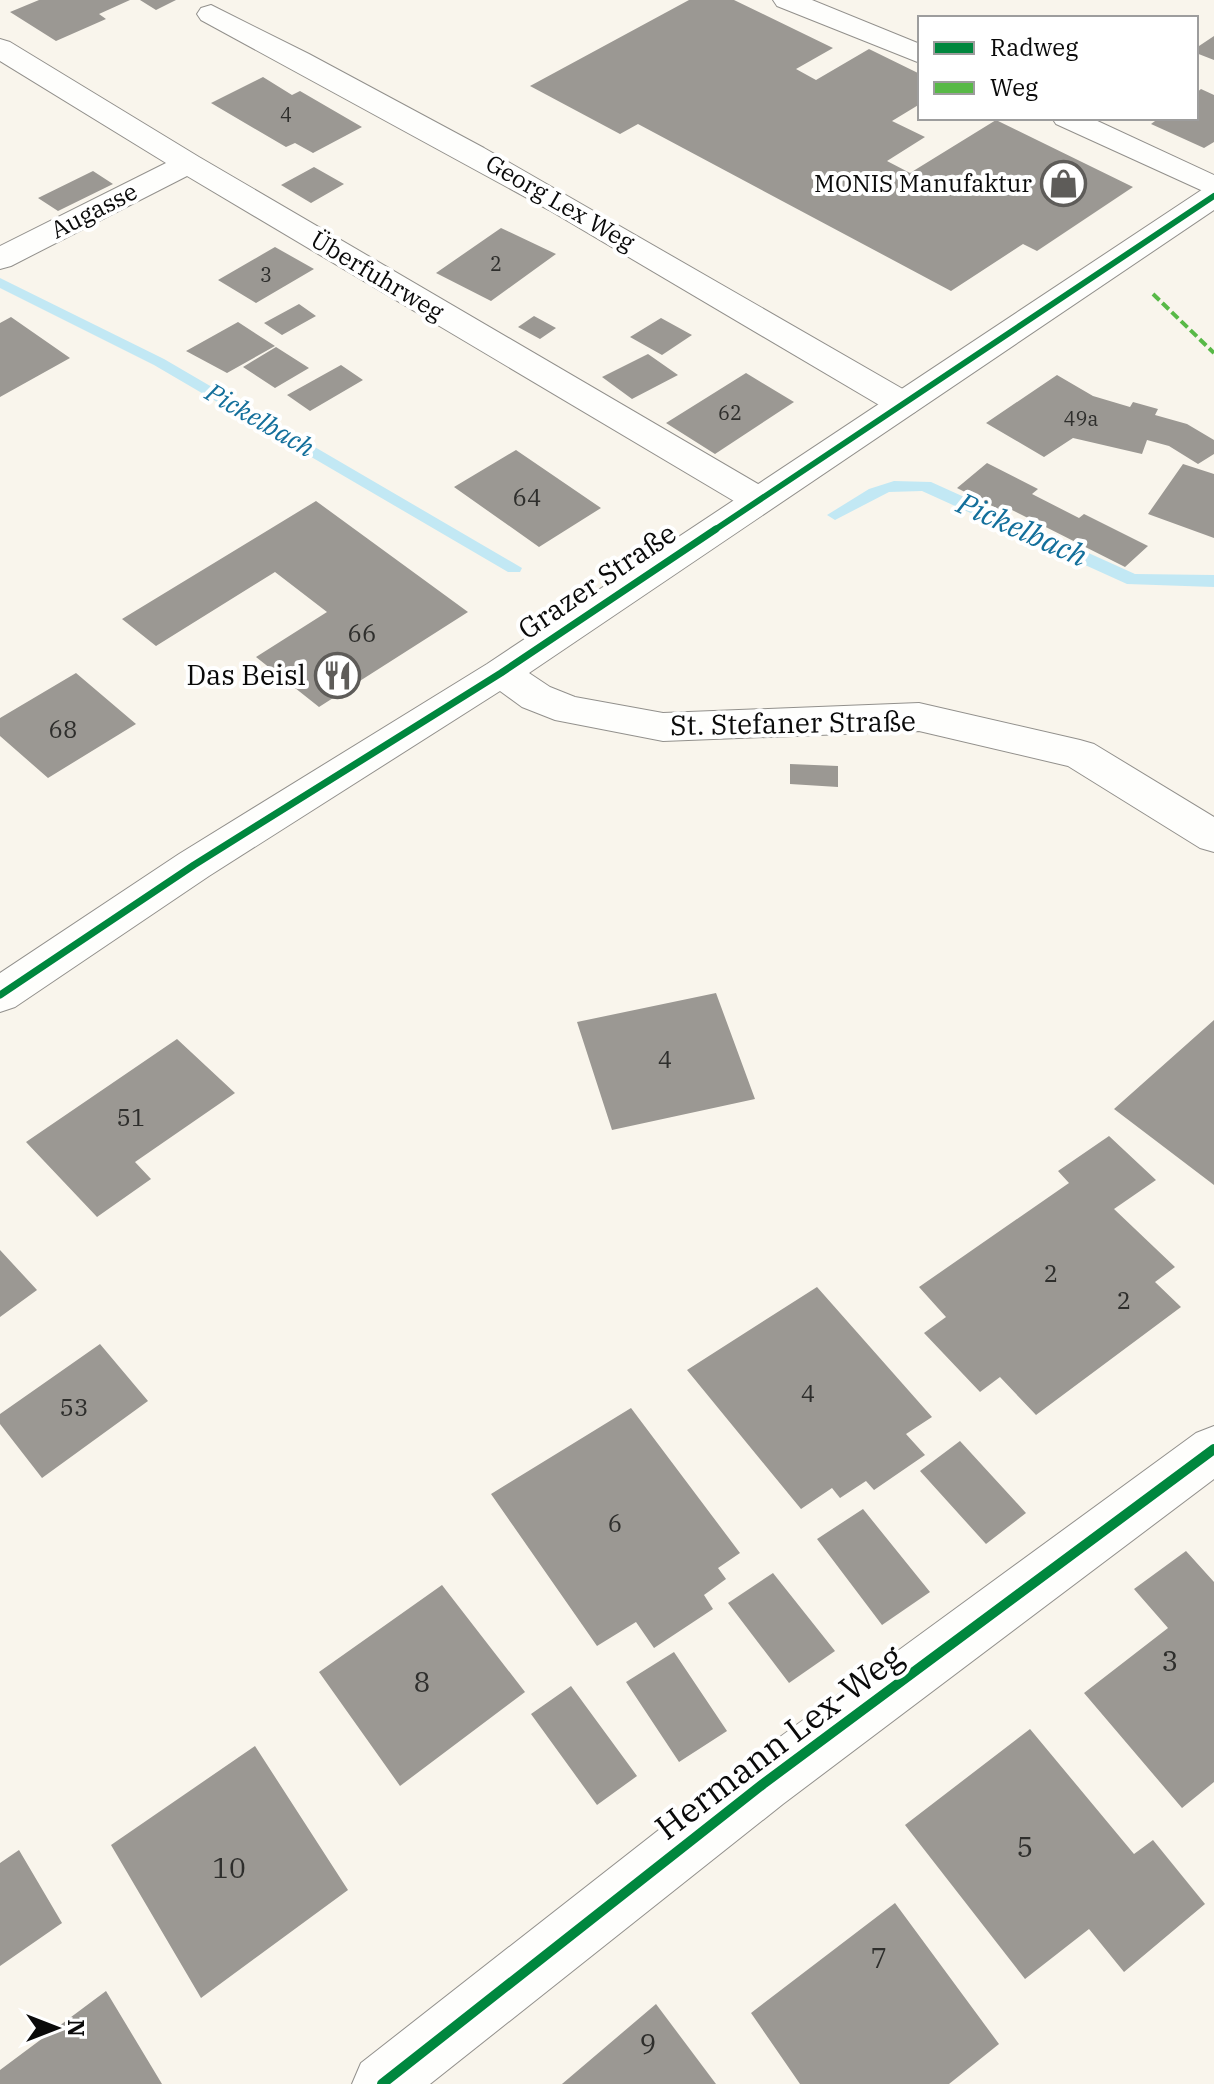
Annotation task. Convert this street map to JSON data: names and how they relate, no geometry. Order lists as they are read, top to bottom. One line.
{"streets":{"street":["Georg Lex Weg","Augasse","Überfuhrweg","Grazer Straße","St. Stefaner Straße","Hermann Lex-Weg"]},"crossings":[["Georg Lex Weg","Grazer Straße"],["Augasse","Überfuhrweg"],["Überfuhrweg","Grazer Straße"],["Grazer Straße","St. Stefaner Straße"]],"water":["Pickelbach"],"places":{"shop":["MONIS Manufaktur"],"restaurant":["Das Beisl"]},"house_numbers":["4","2","3","62","49a","64","66","68","4","51","2","2","4","53","6","3","8","5","10","7","9"],"legend":["Radweg","Weg"],"north":"right"}
